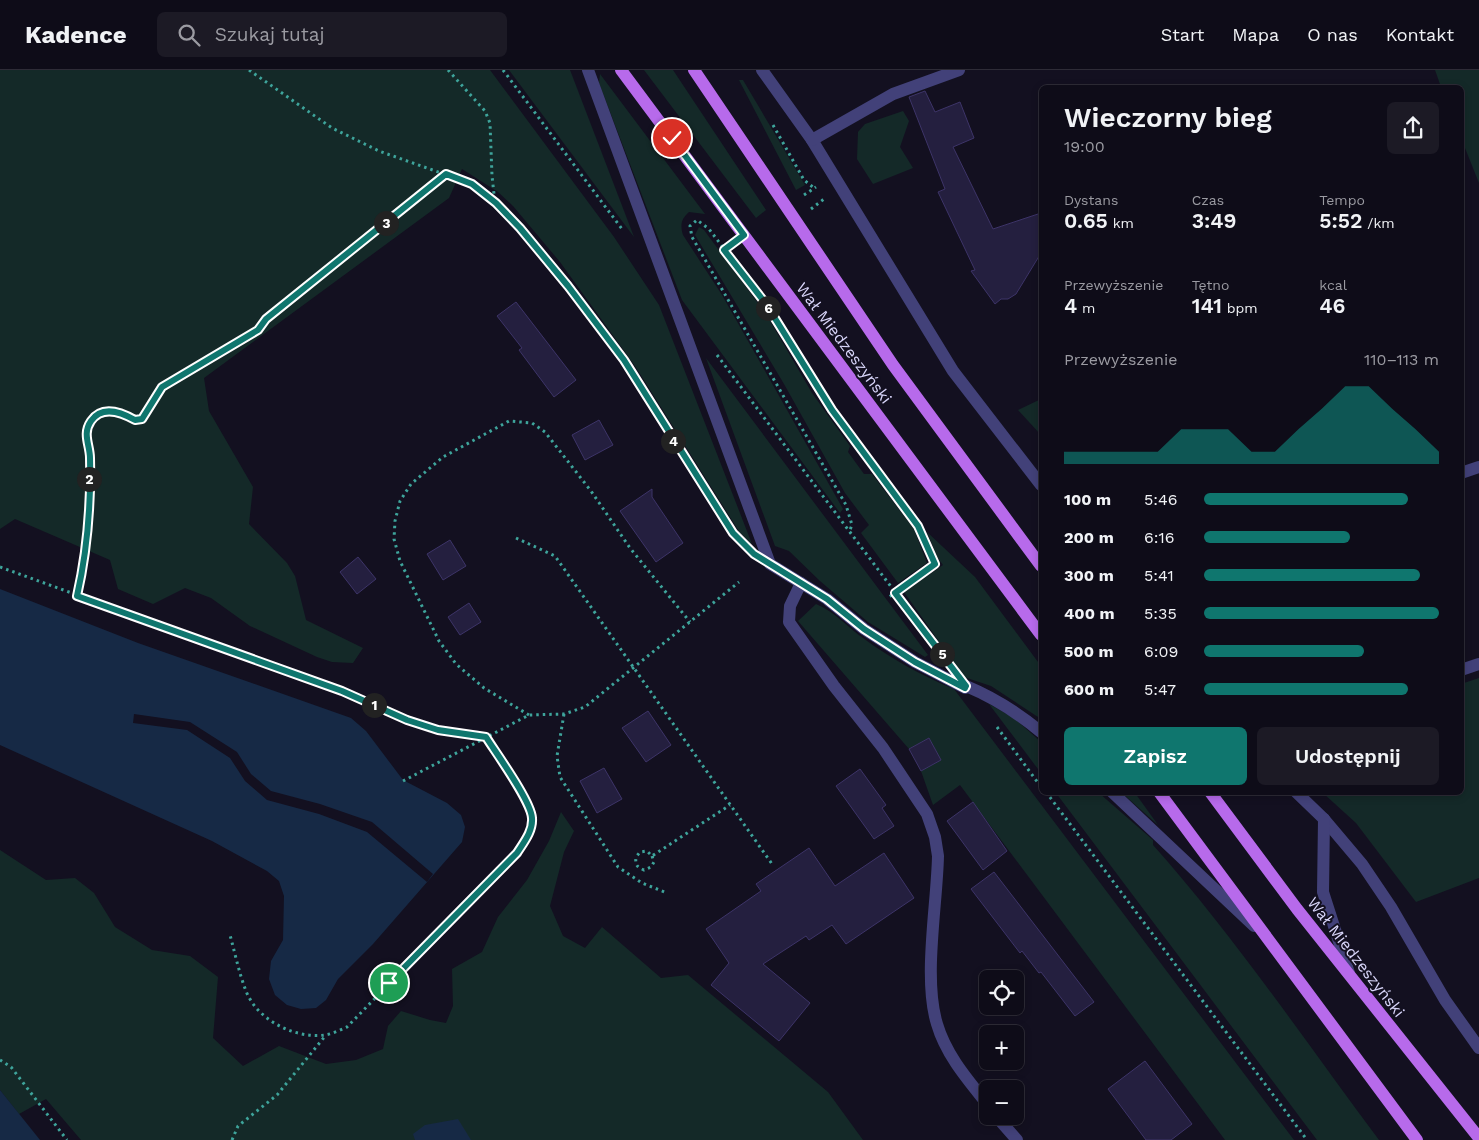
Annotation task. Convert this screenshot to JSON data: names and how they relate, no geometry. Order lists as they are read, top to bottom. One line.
{"streets":{"main road":["Wał Miedzeszyński"]},"page":{"header":"Kadence","search":"Szukaj tutaj","nav":["Start","Mapa","O nas","Kontakt"],"heading":["Wieczorny bieg","19:00"],"stats":[["Dystans","0.65 km"],["Czas","3:49"],["Tempo","5:52 /km"],["Przewyższenie","4 m"],["Tętno","141 bpm"],["kcal","46"]],"pins":["3","6","4","2","5","1"],"chart":["Przewyższenie","110–113 m"],"list":[{"name":"100 m","note":"5:46"},{"name":"200 m","note":"6:16"},{"name":"300 m","note":"5:41"},{"name":"400 m","note":"5:35"},{"name":"500 m","note":"6:09"},{"name":"600 m","note":"5:47"}],"buttons":["Zapisz","Udostępnij"],"map_buttons":["+","−"]}}
